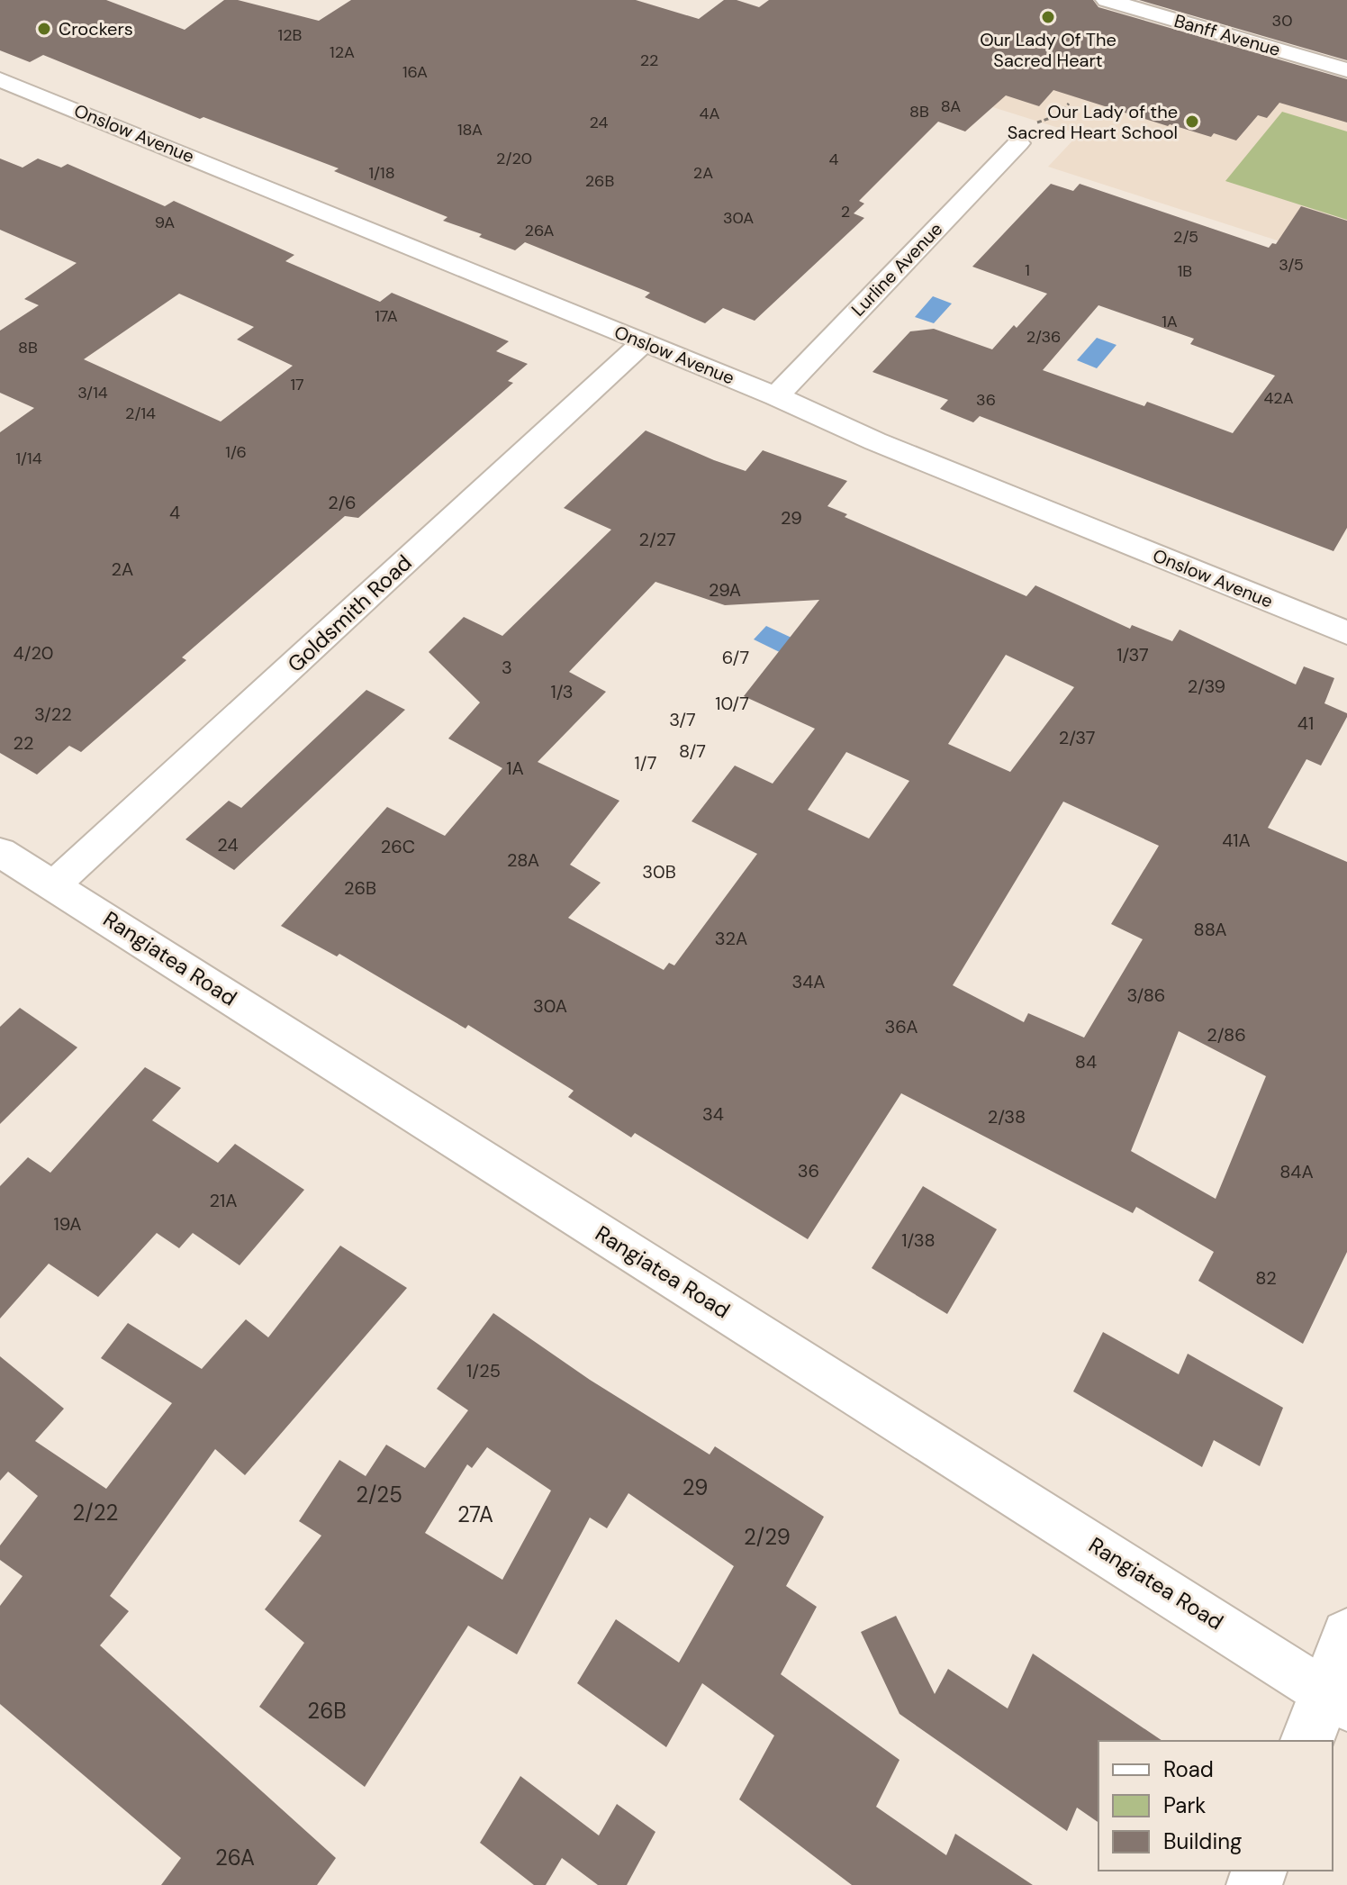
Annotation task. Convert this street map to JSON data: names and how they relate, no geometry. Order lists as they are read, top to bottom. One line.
{"streets":{"street":["Banff Avenue","Onslow Avenue","Lurline Avenue","Goldsmith Road","Rangiatea Road"]},"crossings":[["Onslow Avenue","Lurline Avenue"],["Onslow Avenue","Goldsmith Road"],["Goldsmith Road","Rangiatea Road"]],"places":["Our Lady Of The Sacred Heart","Crockers","Our Lady of the Sacred Heart School"],"house_numbers":["30","12B","12A","22","16A","8A","8B","4A","24","18A","2/20","4","1/18","2A","26B","2","30A","9A","26A","2/5","3/5","1","1B","17A","1A","2/36","8B","17","3/14","42A","36","2/14","1/6","1/14","2/6","4","29","2/27","2A","29A","4/20","1/37","6/7","3","2/39","1/3","10/7","3/22","3/7","41","2/37","22","8/7","1/7","1A","41A","24","26C","28A","30B","26B","88A","32A","34A","3/86","30A","36A","2/86","84","34","2/38","36","84A","21A","19A","1/38","82","1/25","29","2/25","2/22","27A","2/29","26B","26A"],"legend":["Road","Park","Building"]}
